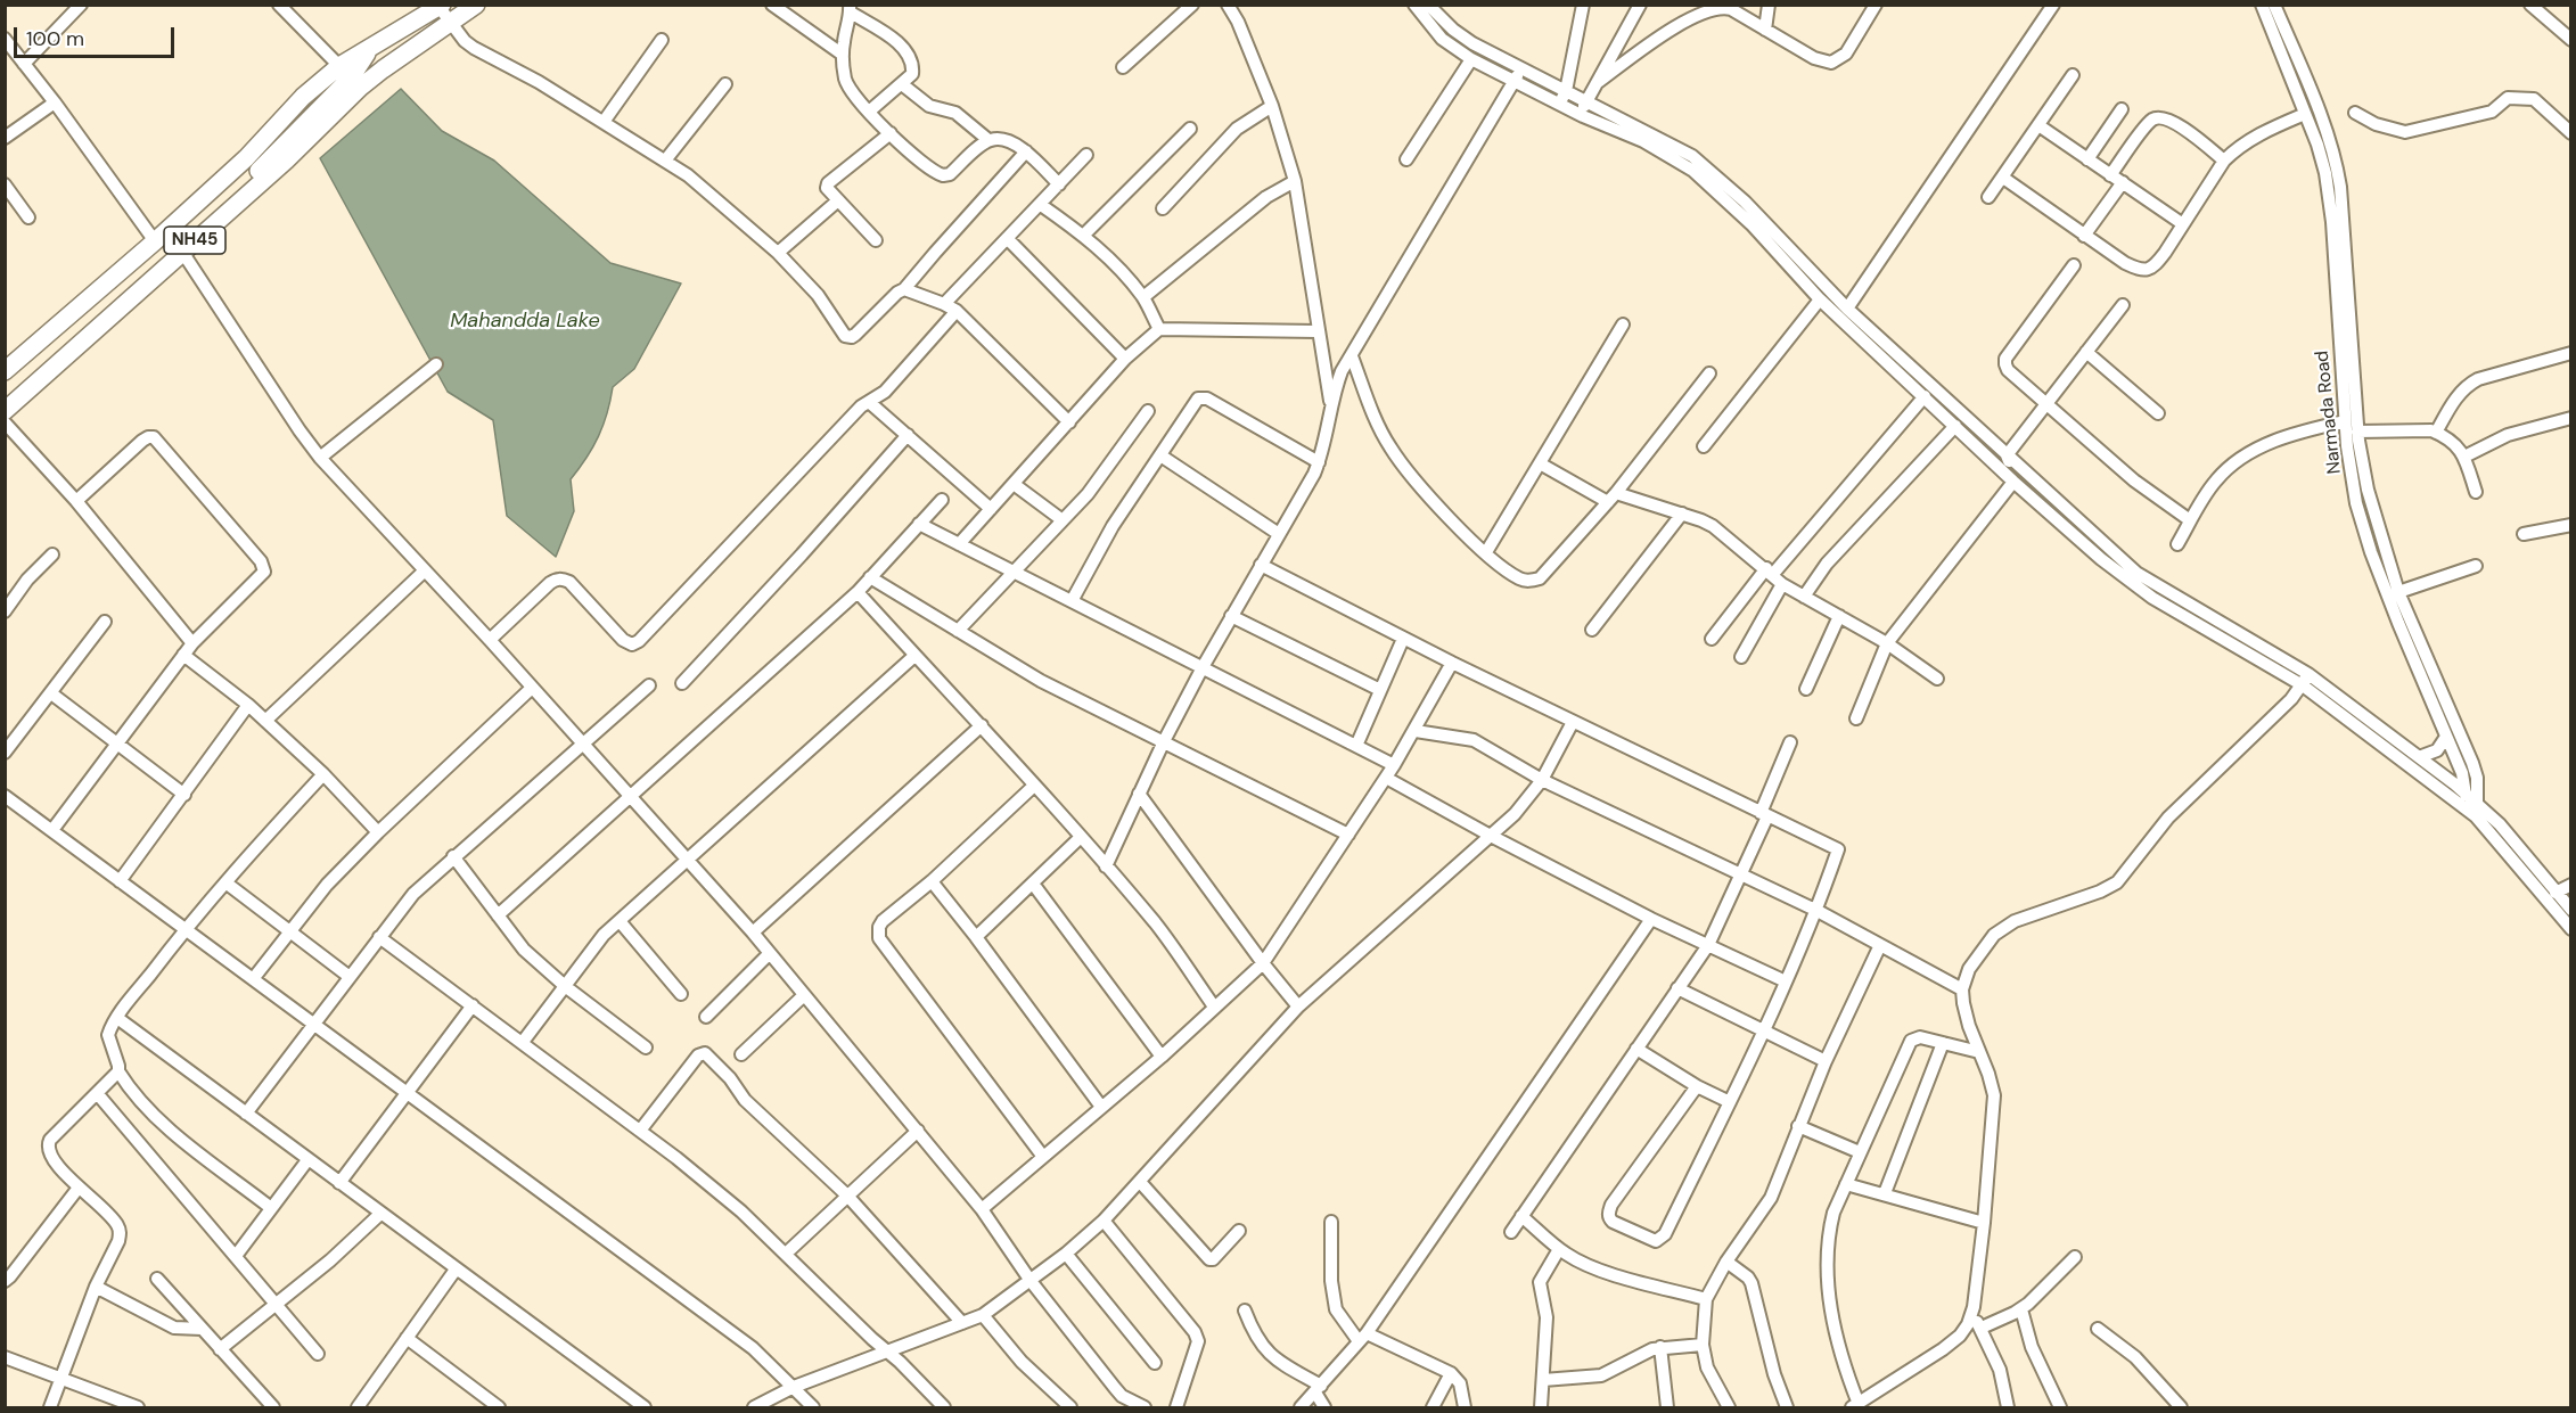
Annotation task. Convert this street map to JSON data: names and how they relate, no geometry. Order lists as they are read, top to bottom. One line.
{"streets":{"highway":["NH45"],"street":["Narmada Road"]},"water":["Mahandda Lake"],"scale_bar":"100 m"}
